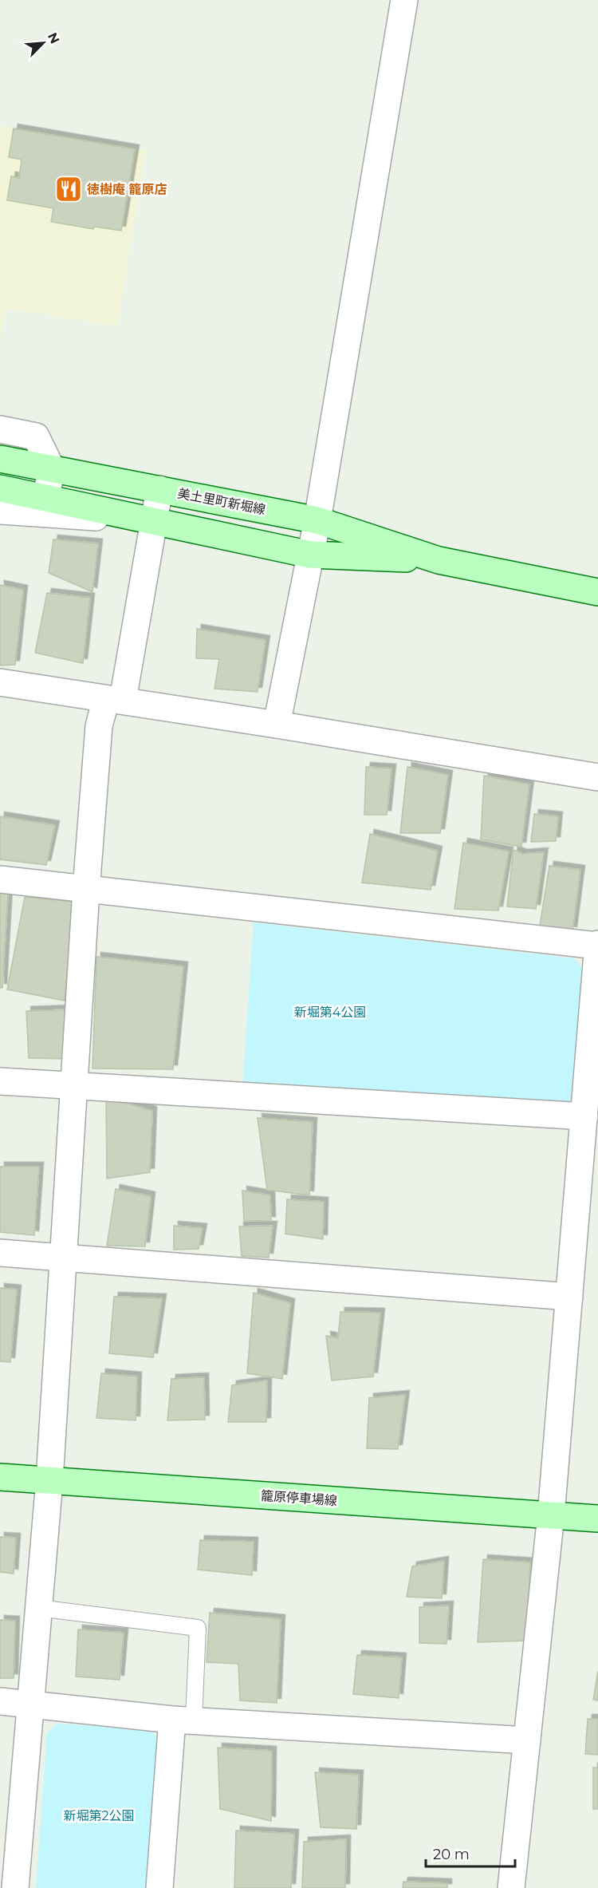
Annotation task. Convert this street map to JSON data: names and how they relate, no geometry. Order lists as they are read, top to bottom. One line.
{"streets":{"main road":["美土里町新堀線","籠原停車場線"]},"parks":["新堀第4公園","新堀第2公園"],"places":{"restaurant":["徳樹庵 籠原店"]},"scale_bar":"20 m","north":"top right"}
